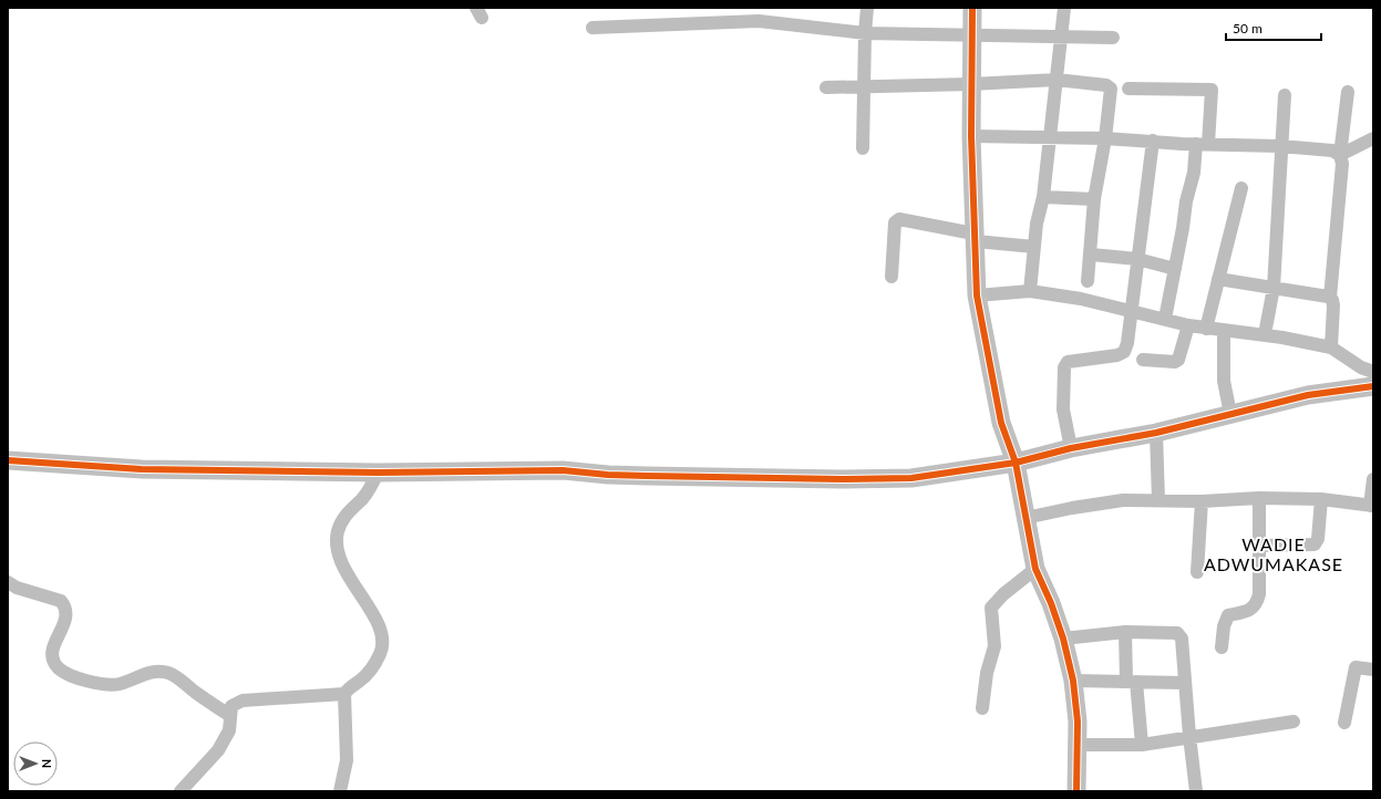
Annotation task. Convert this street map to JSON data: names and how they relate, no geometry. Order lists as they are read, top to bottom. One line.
{"districts":["WADIE ADWUMAKASE"],"scale_bar":"50 m","north":"right"}
